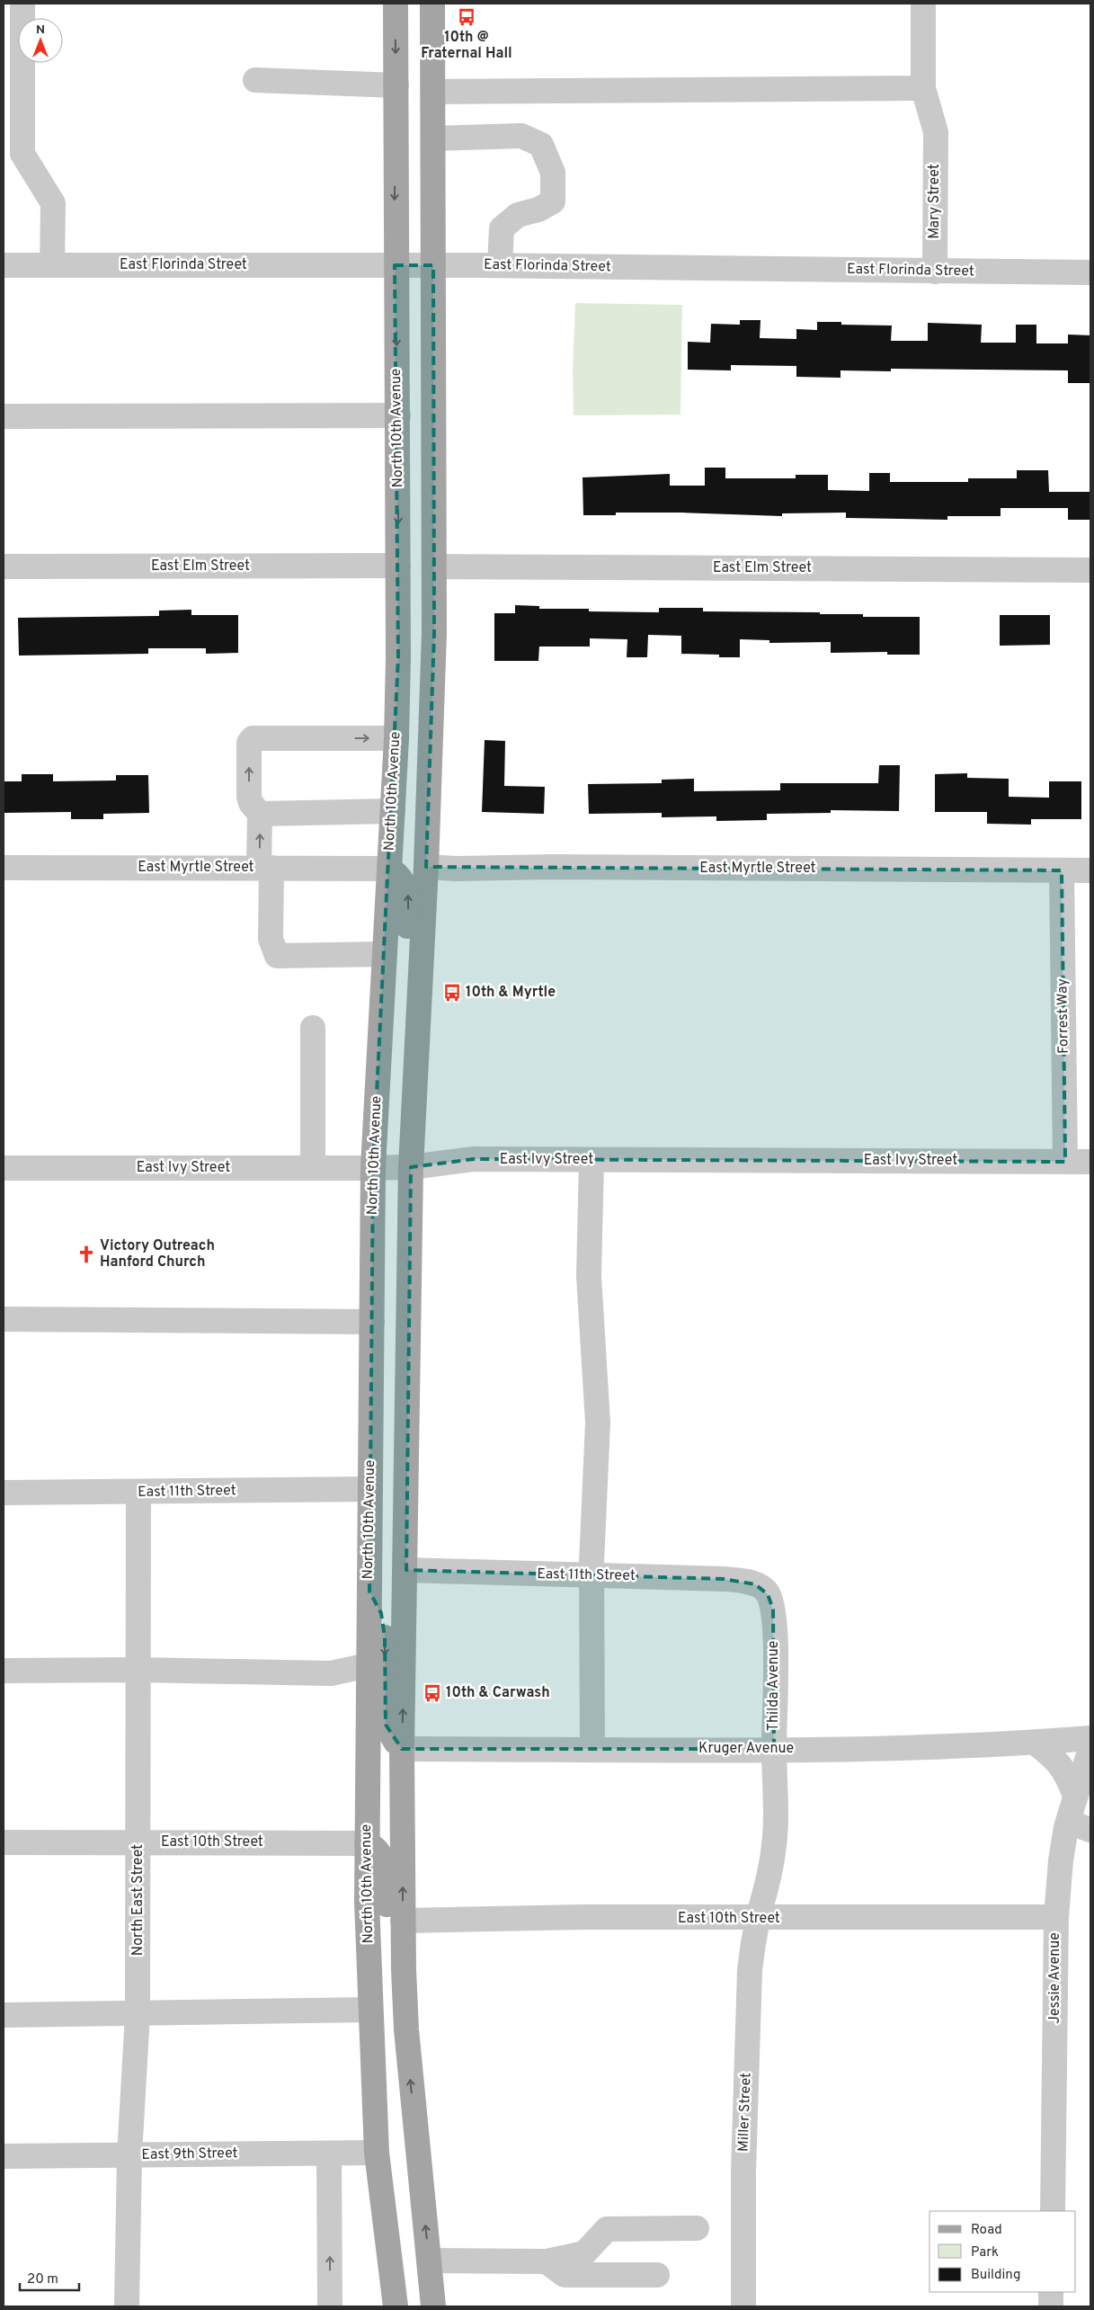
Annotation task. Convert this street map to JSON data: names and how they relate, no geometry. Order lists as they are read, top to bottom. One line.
{"streets":{"main road":["North 10th Avenue"],"street":["Mary Street","East Florinda Street","East Elm Street","East Myrtle Street","Forrest Way","East Ivy Street","East 11th Street","Thilda Avenue","Kruger Avenue","East 10th Street","North East Street","Jessie Avenue","Miller Street","East 9th Street"]},"crossings":[["Mary Street","East Florinda Street"],["East Florinda Street","North 10th Avenue"],["North 10th Avenue","East Elm Street"],["North 10th Avenue","East Myrtle Street"],["North 10th Avenue","East Ivy Street"],["North 10th Avenue","East 11th Street"],["North 10th Avenue","East 10th Street"],["North 10th Avenue","East 9th Street"],["East Myrtle Street","Forrest Way"],["Forrest Way","East Ivy Street"],["East 11th Street","Thilda Avenue"],["East 11th Street","North East Street"],["Thilda Avenue","Kruger Avenue"],["Thilda Avenue","East 10th Street"],["Thilda Avenue","Miller Street"],["East 10th Street","North East Street"],["East 10th Street","Jessie Avenue"],["East 10th Street","Miller Street"],["North East Street","East 9th Street"]],"places":{"bus stop":["10th @ Fraternal Hall","10th & Myrtle","10th & Carwash"],"church":["Victory Outreach Hanford Church"]},"legend":["Road","Park","Building"],"scale_bar":"20 m","north":"top"}
